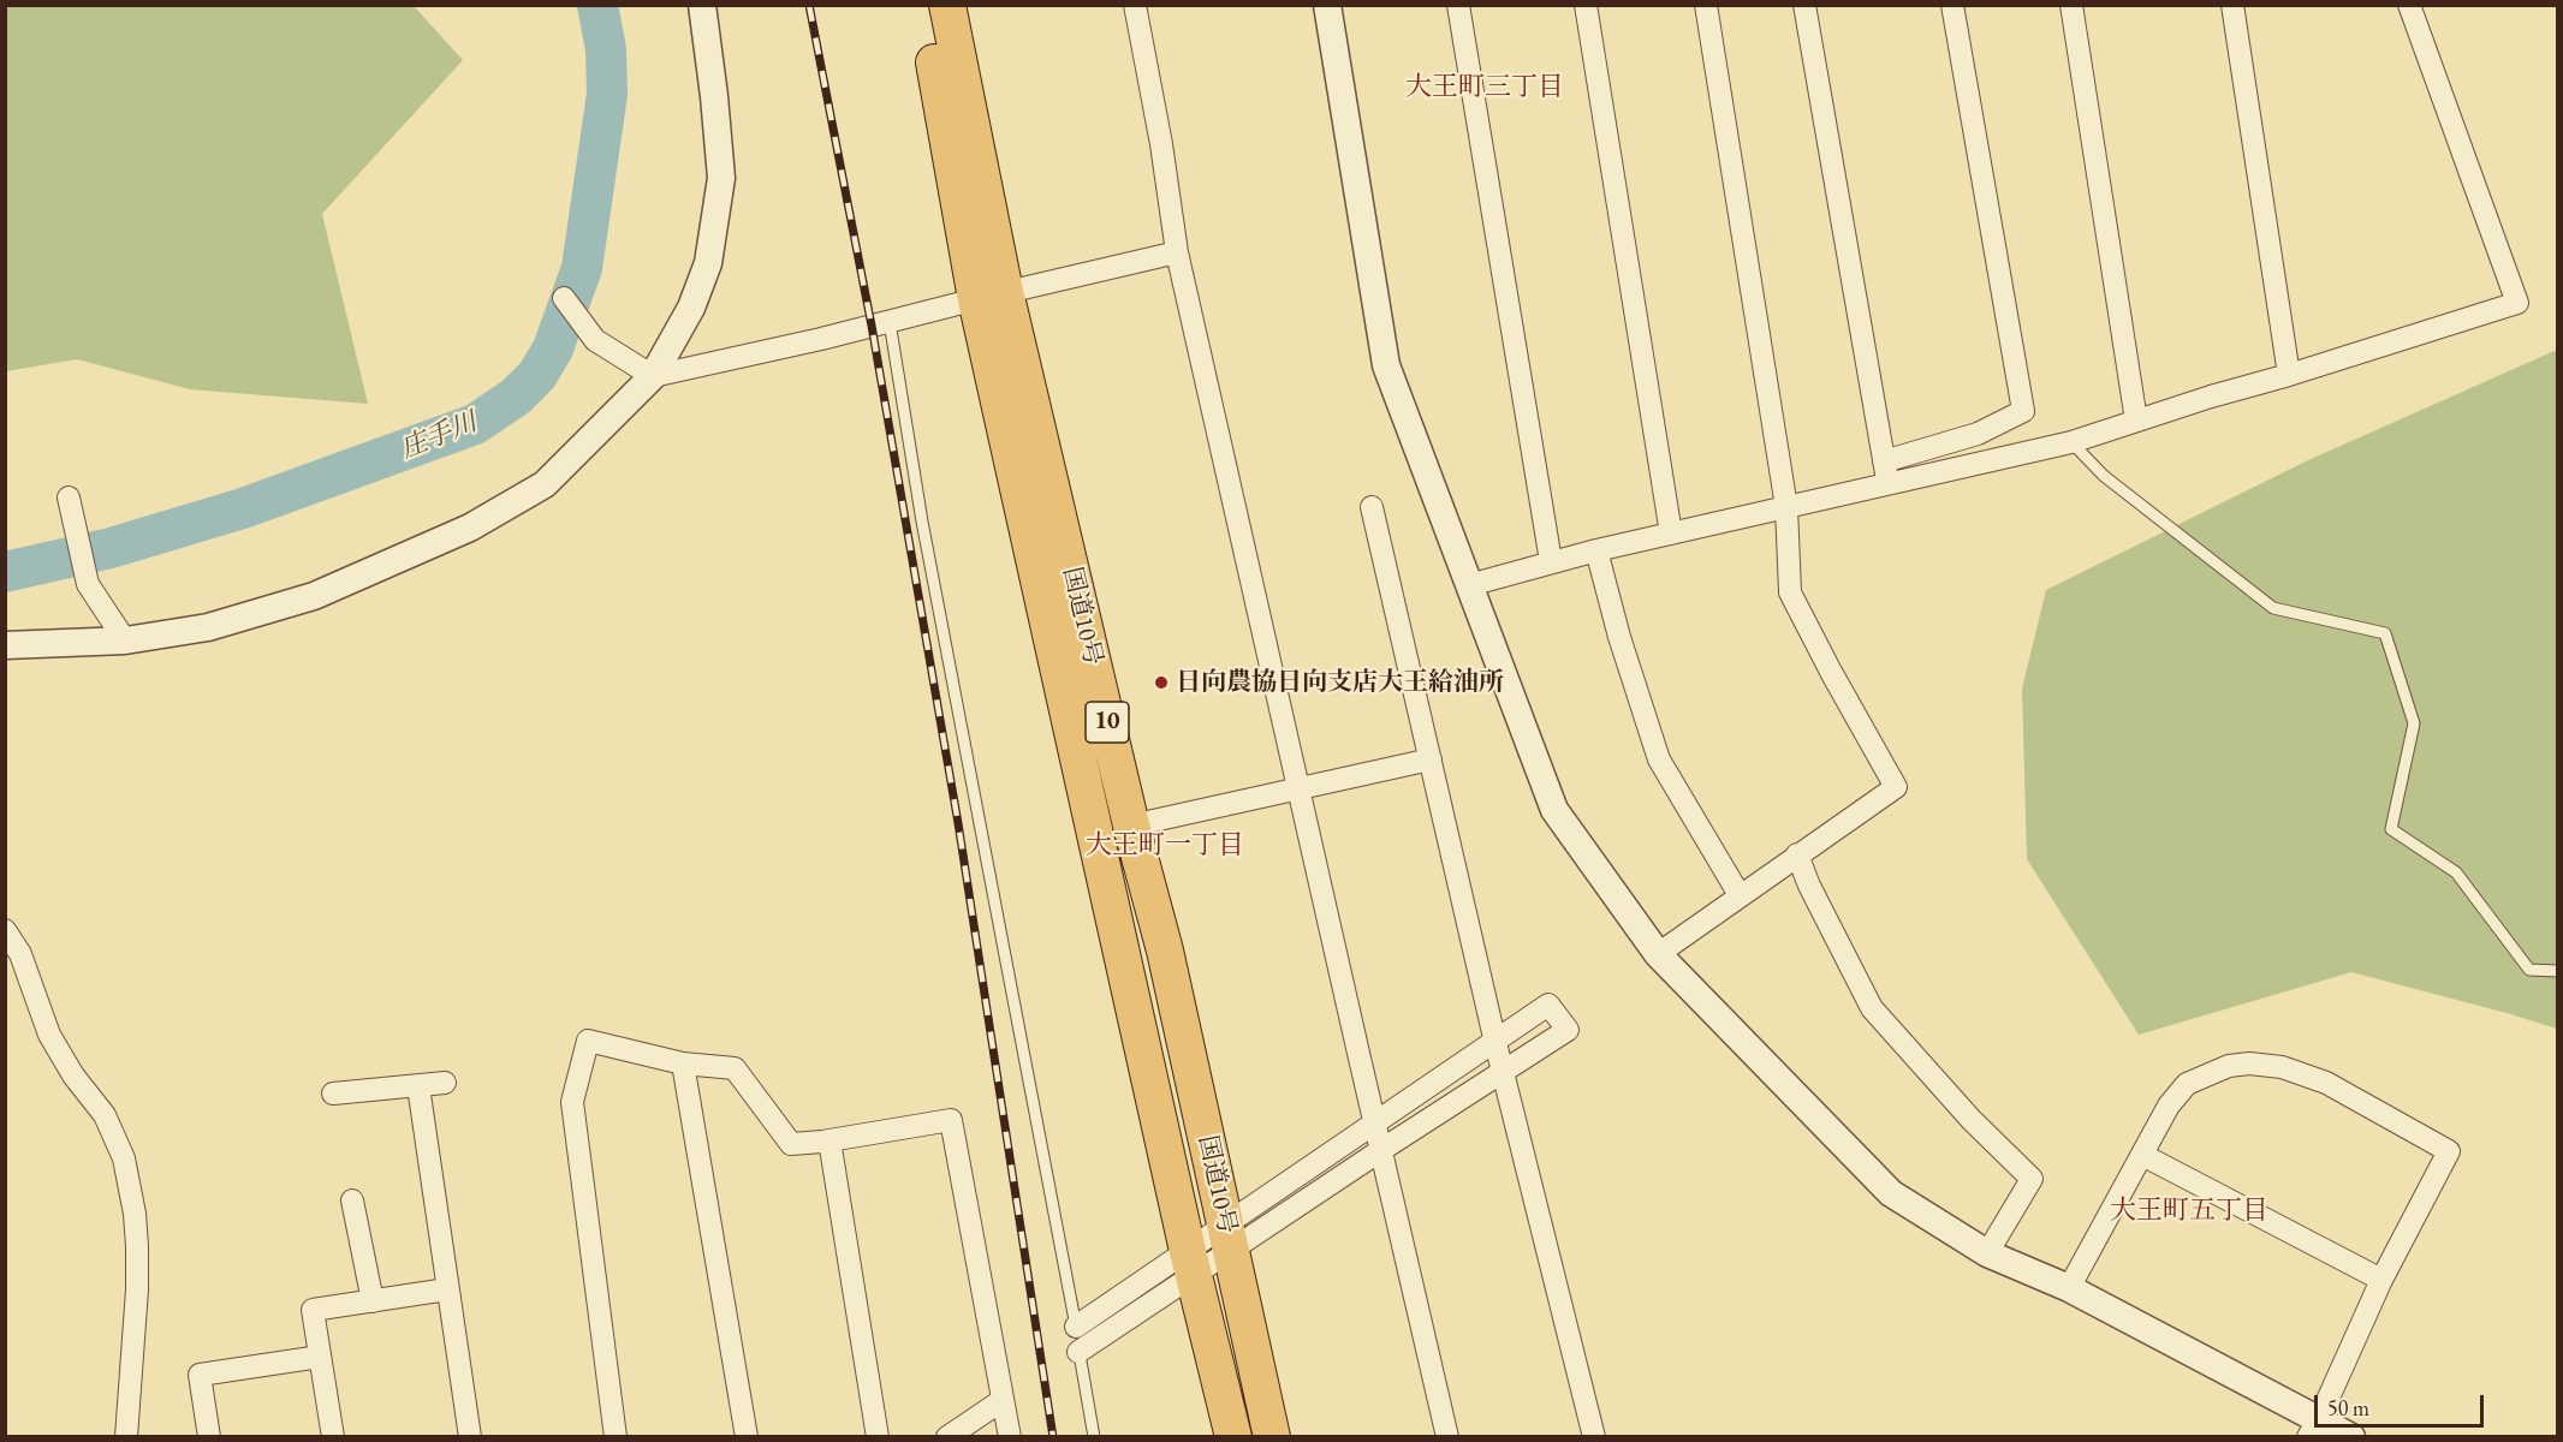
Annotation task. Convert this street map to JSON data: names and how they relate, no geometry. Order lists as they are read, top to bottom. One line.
{"streets":{"highway":["国道10号","10"]},"districts":["大王町三丁目","大王町一丁目","大王町五丁目"],"water":["庄手川"],"places":["日向農協日向支店大王給油所"],"scale_bar":"50 m"}
